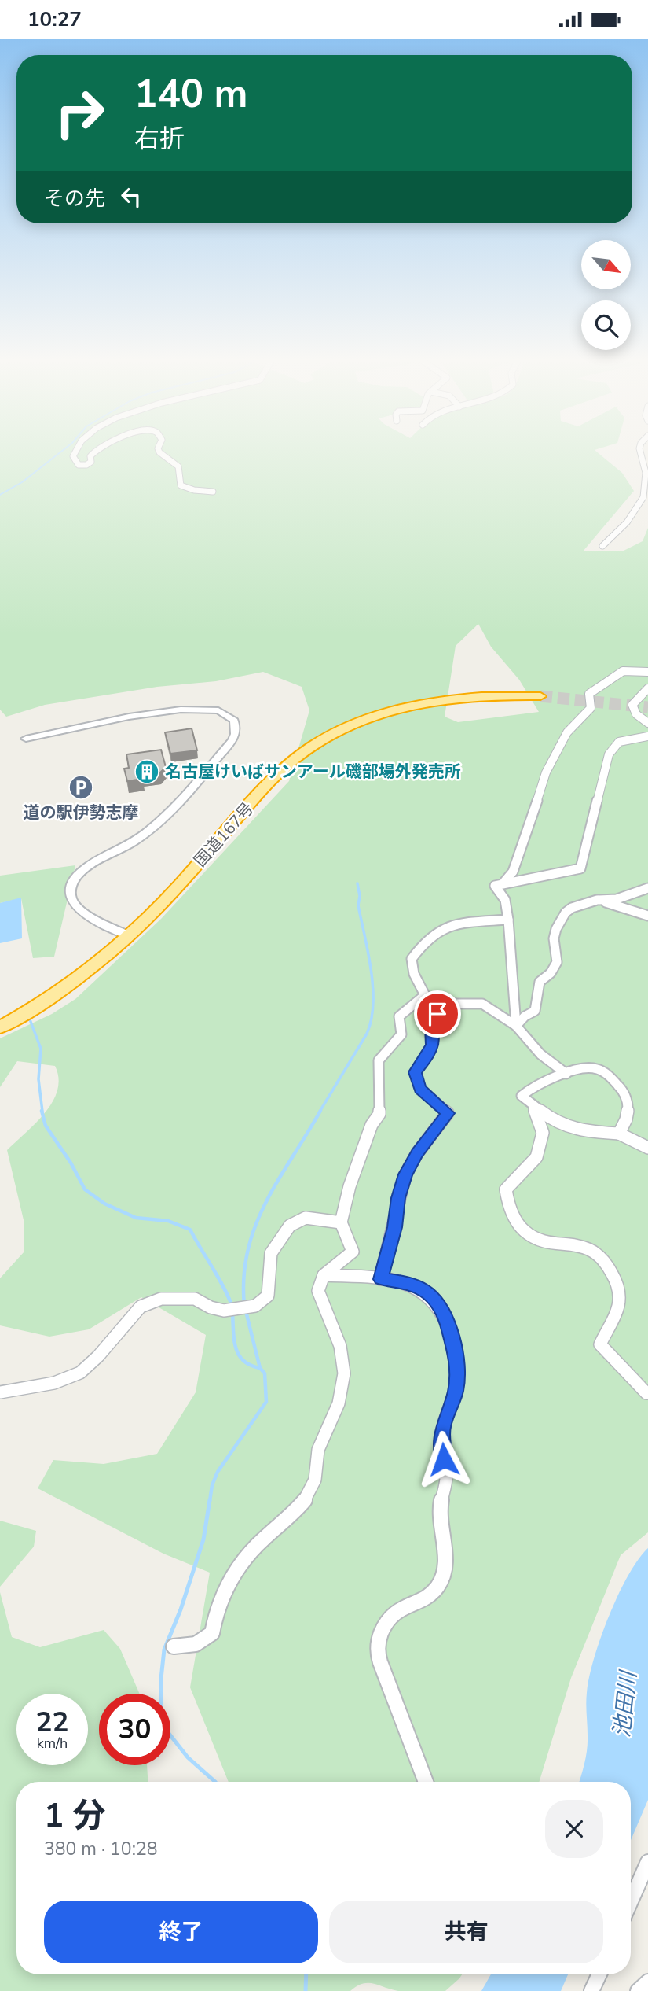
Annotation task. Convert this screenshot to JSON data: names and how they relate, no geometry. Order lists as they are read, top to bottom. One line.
{"streets":{"highway":["国道167号"]},"water":["池田川"],"places":{"building":["名古屋けいばサンアール磯部場外発売所"],"parking":["道の駅伊勢志摩"]},"north":"bottom right","page":{"status":"10:27","turn":["140 m","右折"],"then":"その先","speed":"22 km/h","limit":"30","heading":["1 分","380 m · 10:28"],"buttons":["終了","共有"]}}
